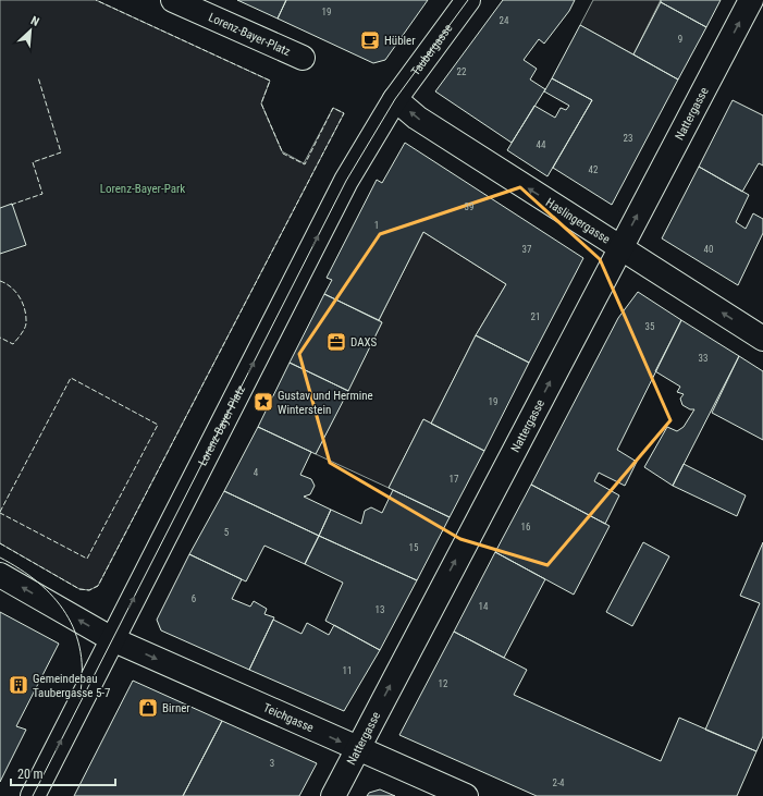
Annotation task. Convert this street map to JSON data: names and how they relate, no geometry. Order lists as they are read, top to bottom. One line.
{"streets":{"street":["Lorenz-Bayer-Platz","Taubergasse","Nattergasse","Haslingergasse","Teichgasse"]},"crossings":[["Lorenz-Bayer-Platz","Taubergasse"],["Lorenz-Bayer-Platz","Haslingergasse"],["Lorenz-Bayer-Platz","Teichgasse"],["Taubergasse","Haslingergasse"],["Nattergasse","Haslingergasse"],["Nattergasse","Teichgasse"]],"one_way":["Lorenz-Bayer-Platz","Nattergasse","Haslingergasse","Teichgasse"],"parks":["Lorenz-Bayer-Park"],"places":{"cafe":["Hübler"],"office":["DAXS"],"place":["Gustav und Hermine Winterstein"],"building":["Gemeindebau Taubergasse 5-7"],"shop":["Birner"]},"house_numbers":["19","24","9","22","23","44","42","39","1","37","40","21","35","33","19","4","17","16","5","15","6","14","13","11","12","3","2-4"],"scale_bar":"20 m","north":"top right"}
